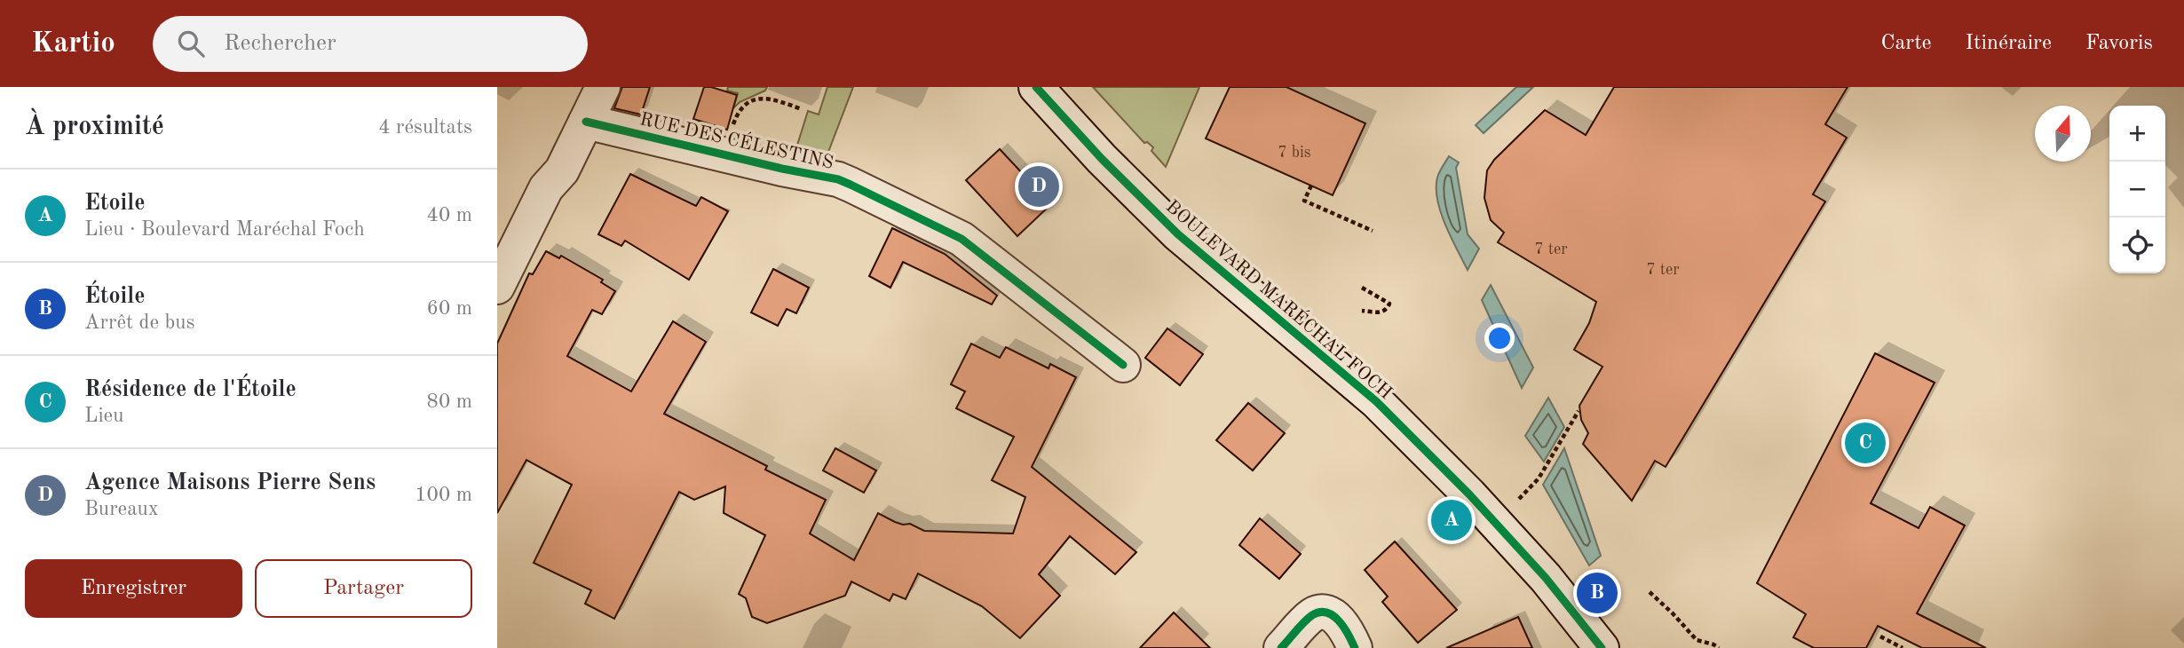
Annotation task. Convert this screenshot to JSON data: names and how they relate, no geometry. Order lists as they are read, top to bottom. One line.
{"streets":{"street":["RUE DES CÉLESTINS","BOULEVARD MARÉCHAL FOCH"]},"house_numbers":["7 bis","7 ter","7 ter"],"north":"top","page":{"header":"Kartio","search":"Rechercher","nav":["Carte","Itinéraire","Favoris"],"heading":["À proximité","4 résultats"],"map_buttons":["+","−"],"pins":["D","C","A","B"],"list":[{"mark":"A","name":"Etoile","note":"Lieu · Boulevard Maréchal Foch","value":"40 m"},{"mark":"B","name":"Étoile","note":"Arrêt de bus","value":"60 m"},{"mark":"C","name":"Résidence de l'Étoile","note":"Lieu","value":"80 m"},{"mark":"D","name":"Agence Maisons Pierre Sens","note":"Bureaux","value":"100 m"}],"buttons":["Enregistrer","Partager"]}}
